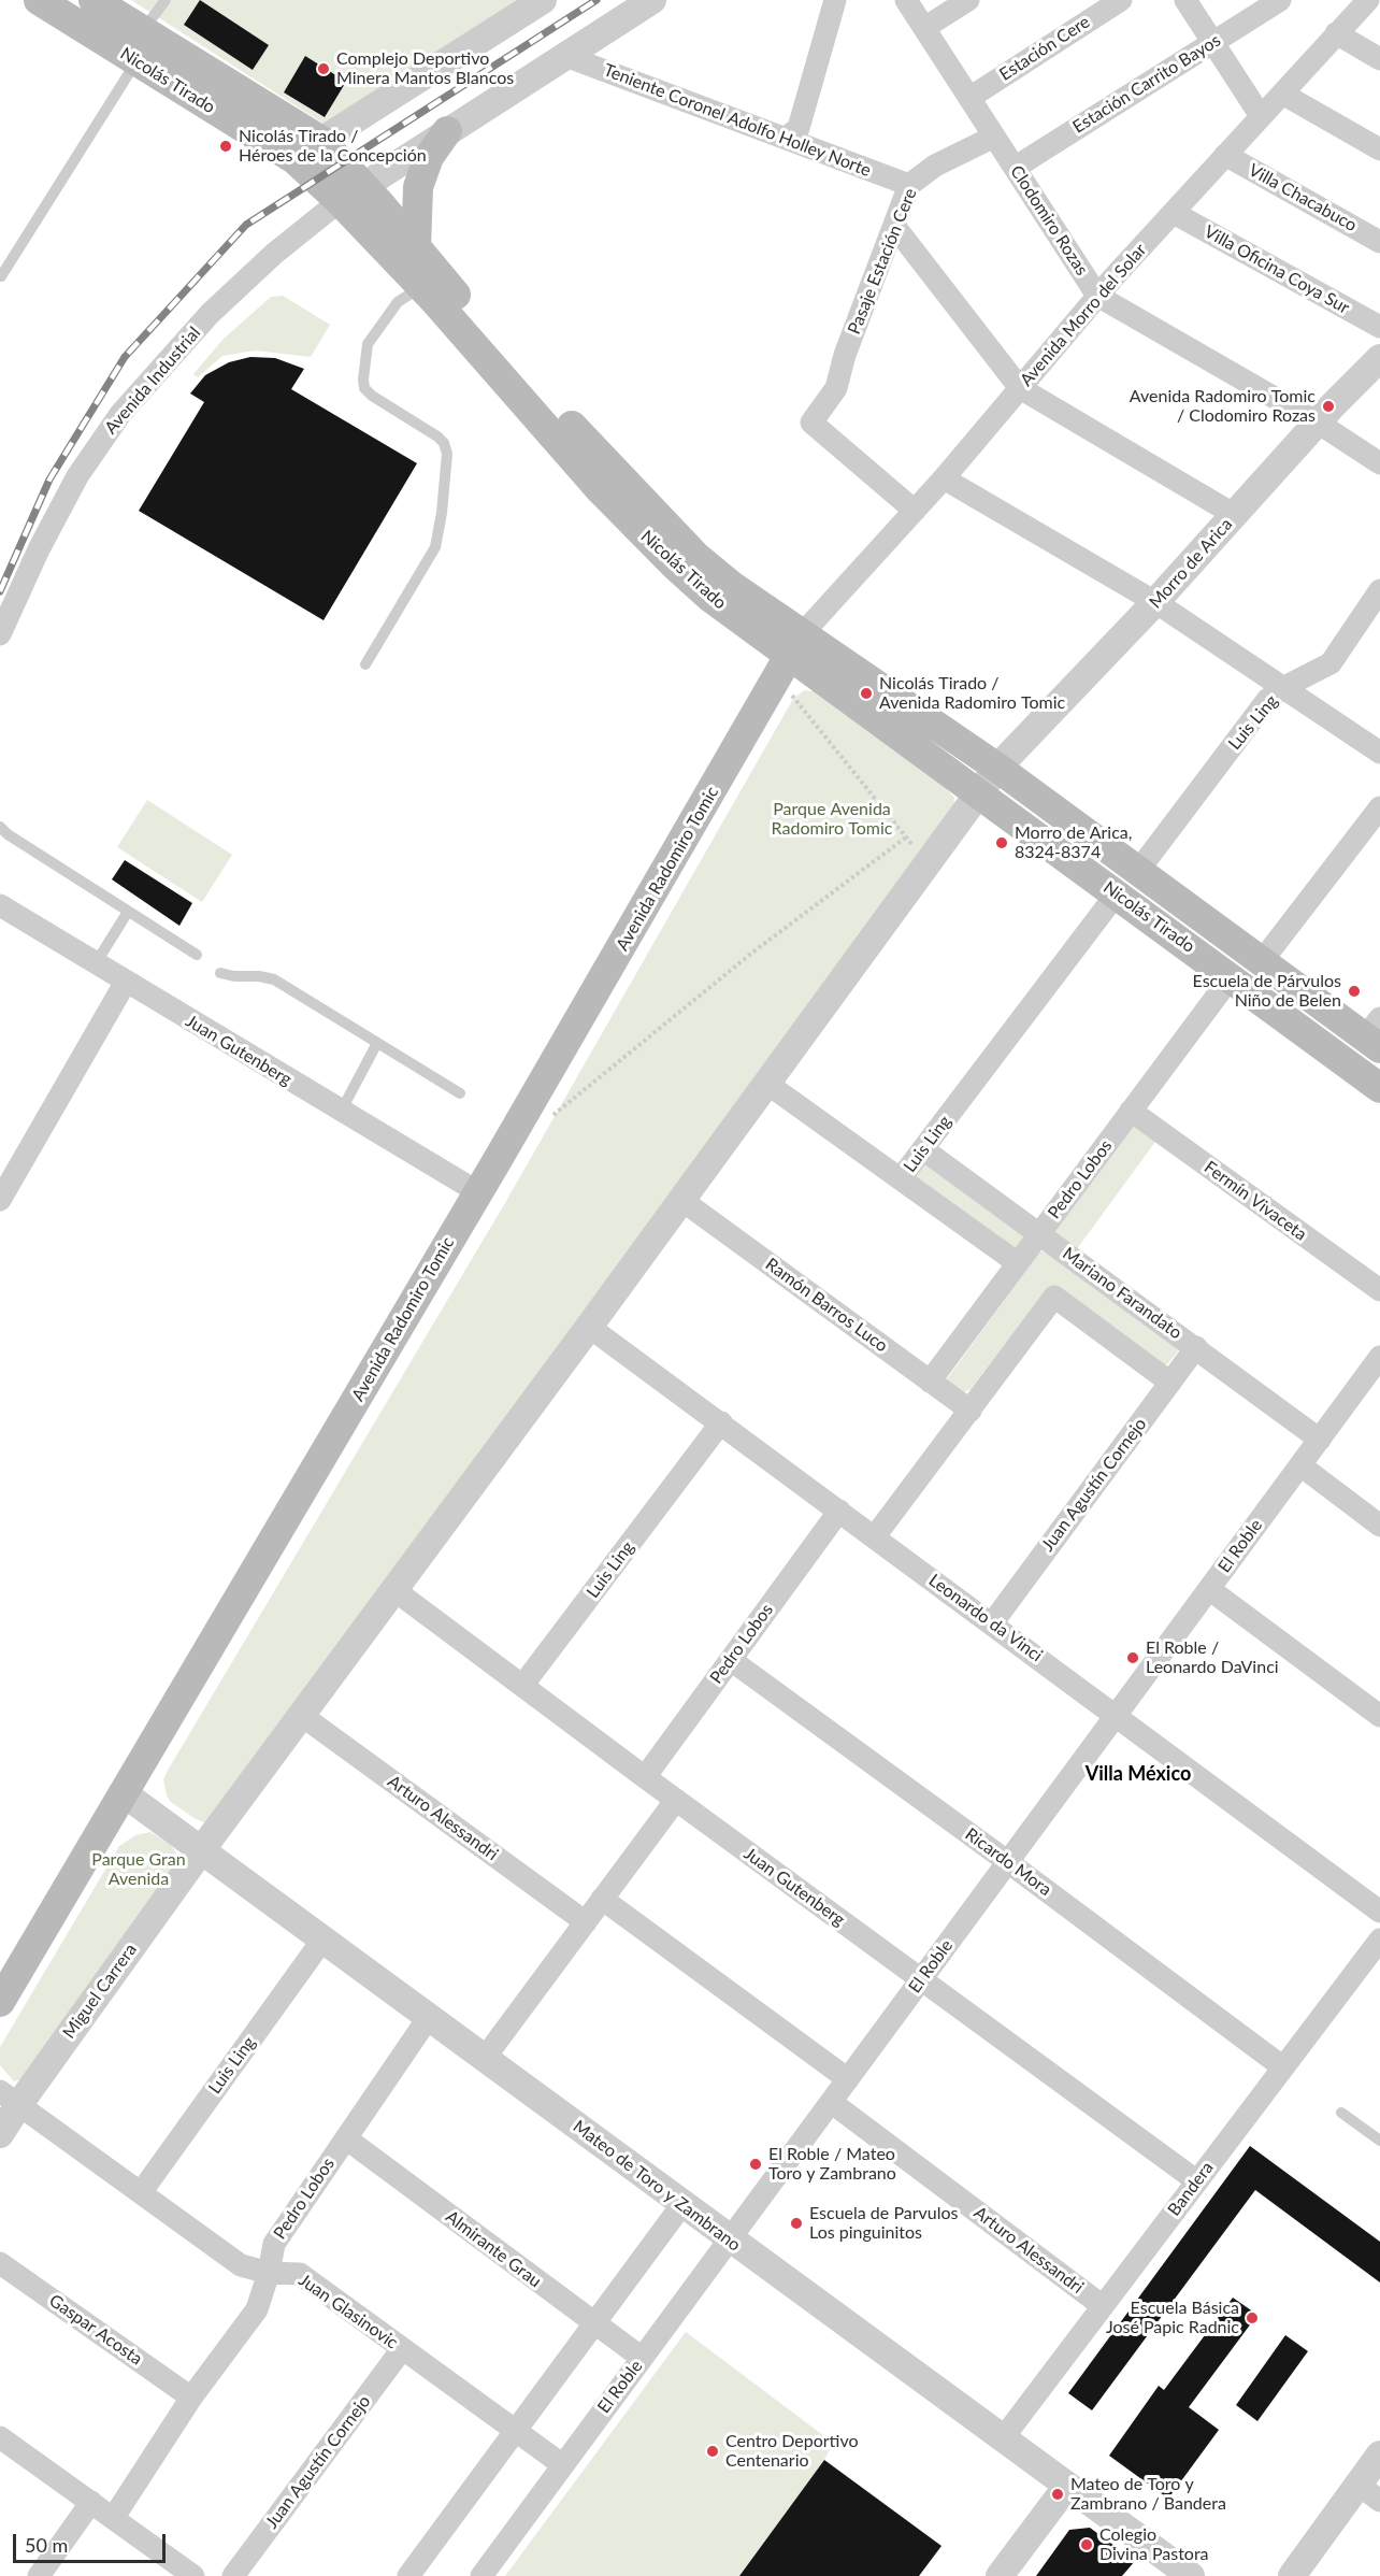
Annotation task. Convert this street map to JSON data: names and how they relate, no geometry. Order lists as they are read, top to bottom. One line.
{"streets":{"main road":["Nicolás Tirado","Avenida Radomiro Tomic"],"street":["Estación Cere","Estación Carrito Bayos","Teniente Coronel Adolfo Holley Norte","Villa Chacabuco","Clodomiro Rozas","Pasaje Estación Cere","Villa Oficina Coya Sur","Avenida Morro del Solar","Avenida Industrial","Morro de Arica","Luis Ling","Juan Gutenberg","Pedro Lobos","Fermín Vivaceta","Mariano Farandato","Ramón Barros Luco","Juan Agustín Cornejo","El Roble","Leonardo da Vinci","Arturo Alessandri","Ricardo Mora","Miguel Carrera","Mateo de Toro y Zambrano","Bandera","Almirante Grau","Juan Glasinovic","Gaspar Acosta"]},"crossings":[["Estación Cere","Clodomiro Rozas"],["Nicolás Tirado","Avenida Morro del Solar"],["Nicolás Tirado","Avenida Industrial"],["Nicolás Tirado","Morro de Arica"],["Nicolás Tirado","Luis Ling"],["Nicolás Tirado","Avenida Radomiro Tomic"],["Nicolás Tirado","Pedro Lobos"],["Estación Carrito Bayos","Clodomiro Rozas"],["Teniente Coronel Adolfo Holley Norte","Pasaje Estación Cere"],["Villa Chacabuco","Avenida Morro del Solar"],["Clodomiro Rozas","Pasaje Estación Cere"],["Clodomiro Rozas","Avenida Morro del Solar"],["Clodomiro Rozas","Morro de Arica"],["Pasaje Estación Cere","Avenida Morro del Solar"],["Villa Oficina Coya Sur","Avenida Morro del Solar"],["Avenida Morro del Solar","Avenida Radomiro Tomic"],["Luis Ling","Juan Gutenberg"],["Luis Ling","Mariano Farandato"],["Luis Ling","Leonardo da Vinci"],["Luis Ling","Mateo de Toro y Zambrano"],["Luis Ling","Juan Glasinovic"],["Avenida Radomiro Tomic","Juan Gutenberg"],["Avenida Radomiro Tomic","Mateo de Toro y Zambrano"],["Juan Gutenberg","Pedro Lobos"],["Juan Gutenberg","El Roble"],["Juan Gutenberg","Bandera"],["Pedro Lobos","Fermín Vivaceta"],["Pedro Lobos","Mariano Farandato"],["Pedro Lobos","Ramón Barros Luco"],["Pedro Lobos","Leonardo da Vinci"],["Pedro Lobos","Ricardo Mora"],["Pedro Lobos","Mateo de Toro y Zambrano"],["Pedro Lobos","Almirante Grau"],["Pedro Lobos","Juan Glasinovic"],["Pedro Lobos","Gaspar Acosta"],["Mariano Farandato","Juan Agustín Cornejo"],["Mariano Farandato","El Roble"],["Juan Agustín Cornejo","Leonardo da Vinci"],["Juan Agustín Cornejo","Juan Glasinovic"],["El Roble","Leonardo da Vinci"],["El Roble","Arturo Alessandri"],["El Roble","Ricardo Mora"],["El Roble","Mateo de Toro y Zambrano"],["El Roble","Almirante Grau"],["El Roble","Juan Glasinovic"],["Arturo Alessandri","Bandera"],["Ricardo Mora","Bandera"],["Miguel Carrera","Mateo de Toro y Zambrano"],["Miguel Carrera","Juan Glasinovic"],["Mateo de Toro y Zambrano","Bandera"]],"districts":["Villa México"],"parks":["Parque Avenida Radomiro Tomic","Parque Gran Avenida"],"places":["Complejo Deportivo Minera Mantos Blancos","Nicolás Tirado / Héroes de la Concepción","Avenida Radomiro Tomic / Clodomiro Rozas","Nicolás Tirado / Avenida Radomiro Tomic","Morro de Arica, 8324-8374","Escuela de Párvulos Niño de Belen","El Roble / Leonardo DaVinci","El Roble / Mateo Toro y Zambrano","Escuela de Parvulos Los pinguinitos","Escuela Básica José Papic Radnic","Centro Deportivo Centenario","Mateo de Toro y Zambrano / Bandera","Colegio Divina Pastora"],"scale_bar":"50 m"}
